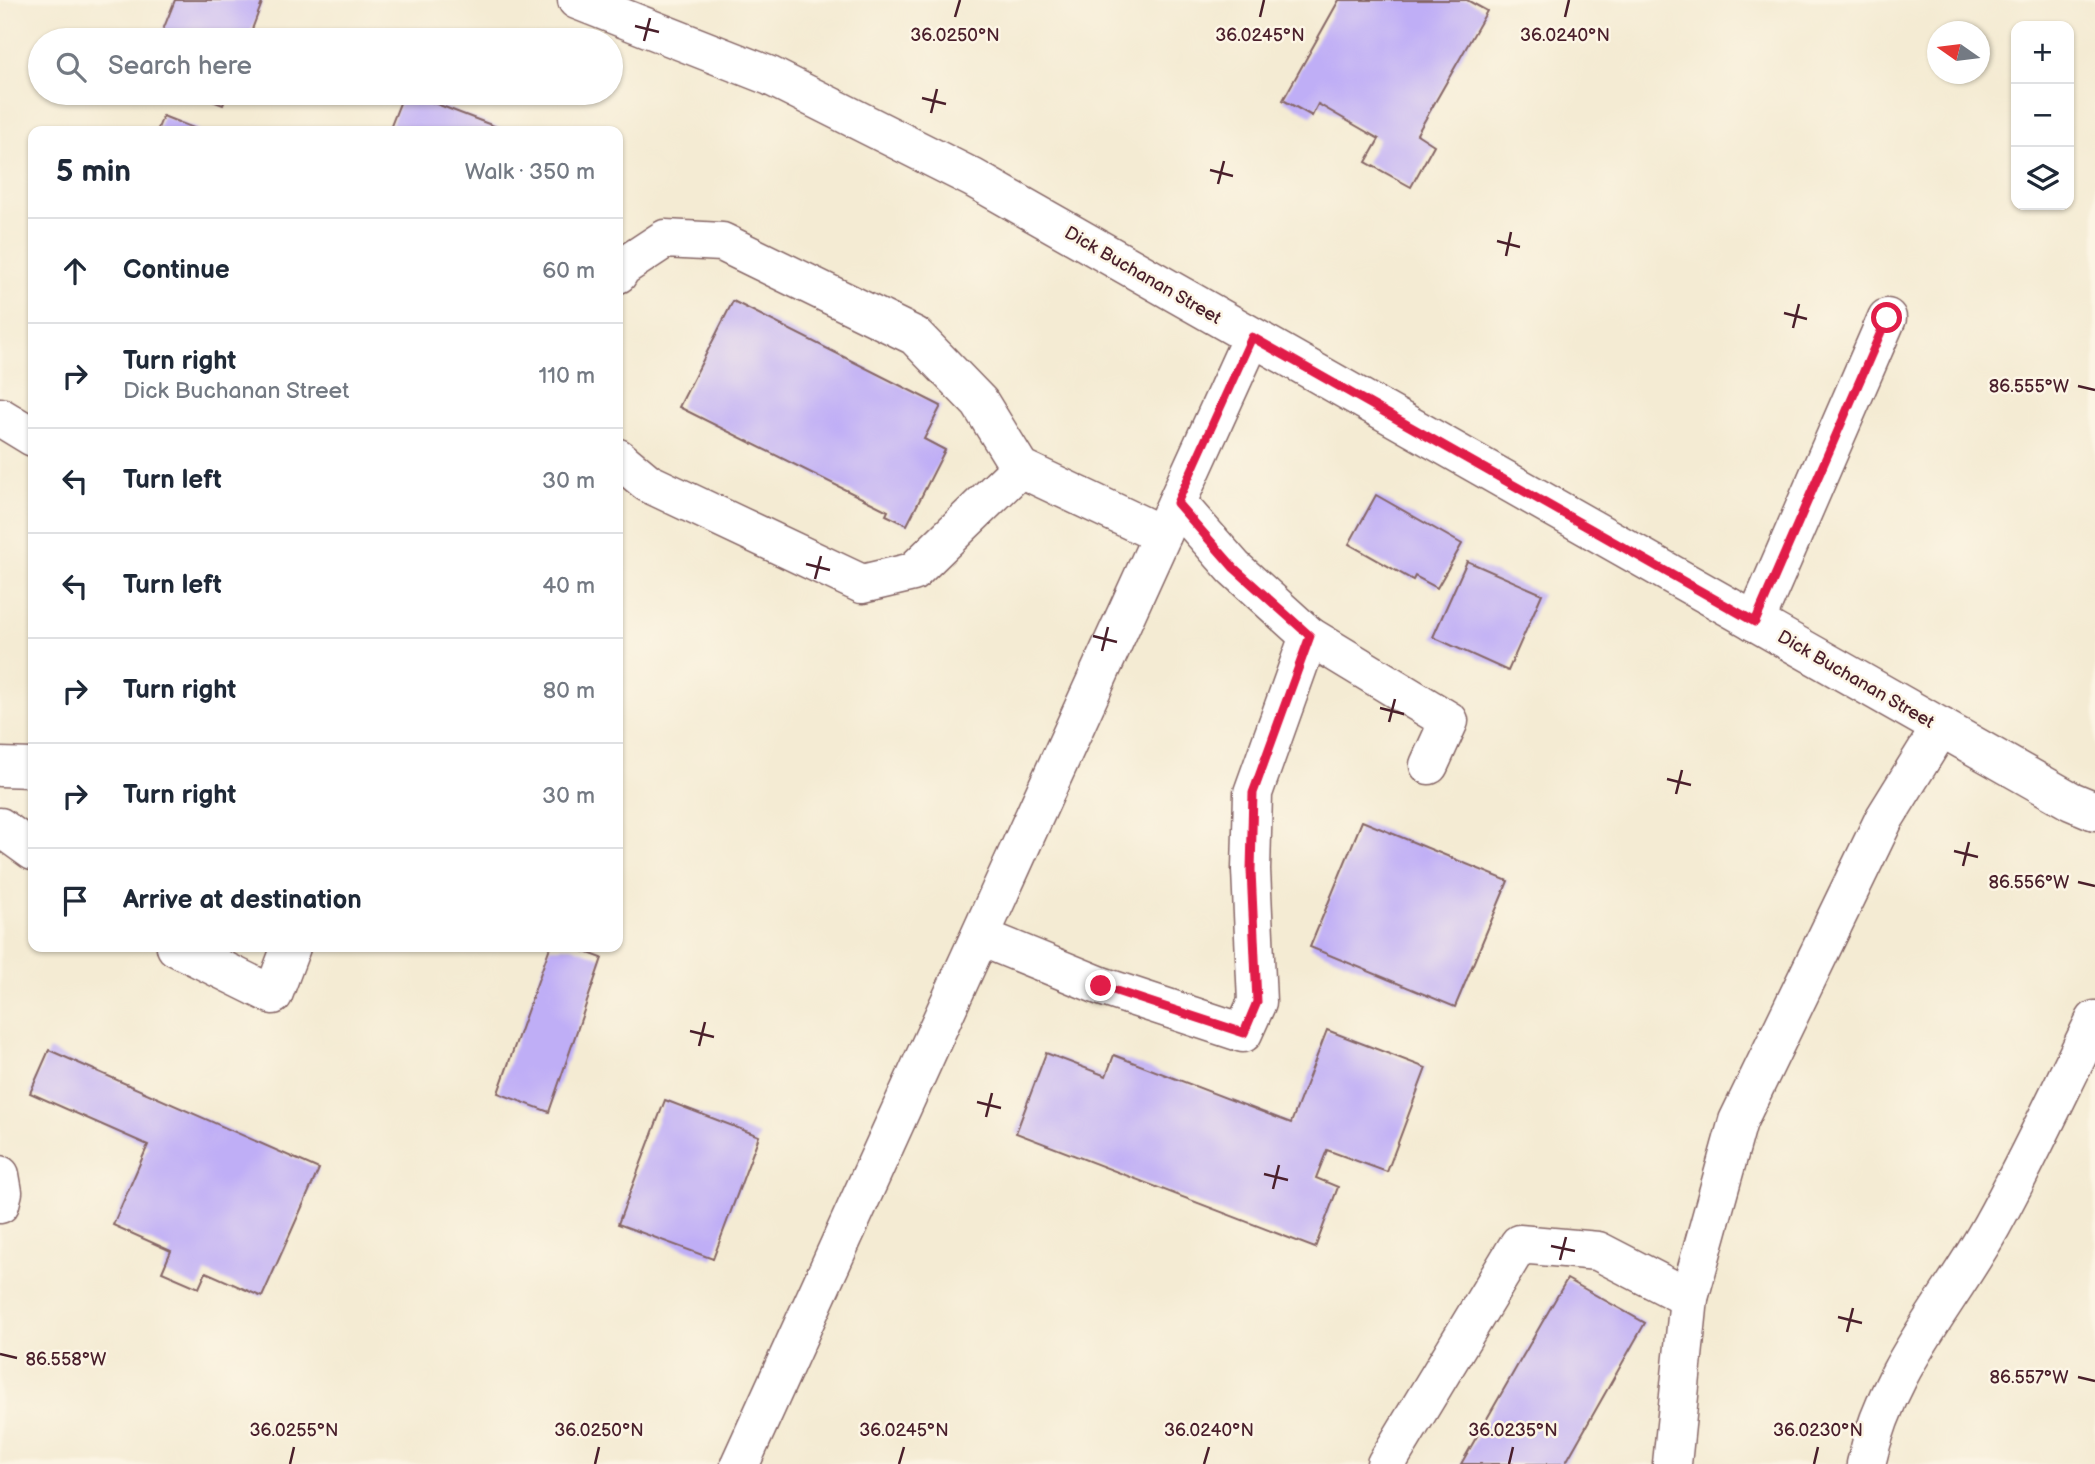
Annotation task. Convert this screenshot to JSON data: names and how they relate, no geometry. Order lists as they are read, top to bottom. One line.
{"streets":{"street":["Dick Buchanan Street"]},"north":"left","page":{"map_buttons":["+","−"],"search":"Search here","heading":["5 min","Walk · 350 m"],"list":[["Continue","60 m"],["Turn right","Dick Buchanan Street","110 m"],["Turn left","30 m"],["Turn left","40 m"],["Turn right","80 m"],["Turn right","30 m"],"Arrive at destination"]},"coordinates":["36.0250°N","36.0245°N","36.0240°N","86.555°W","86.556°W","86.558°W","86.557°W","36.0255°N","36.0235°N","36.0230°N"]}
